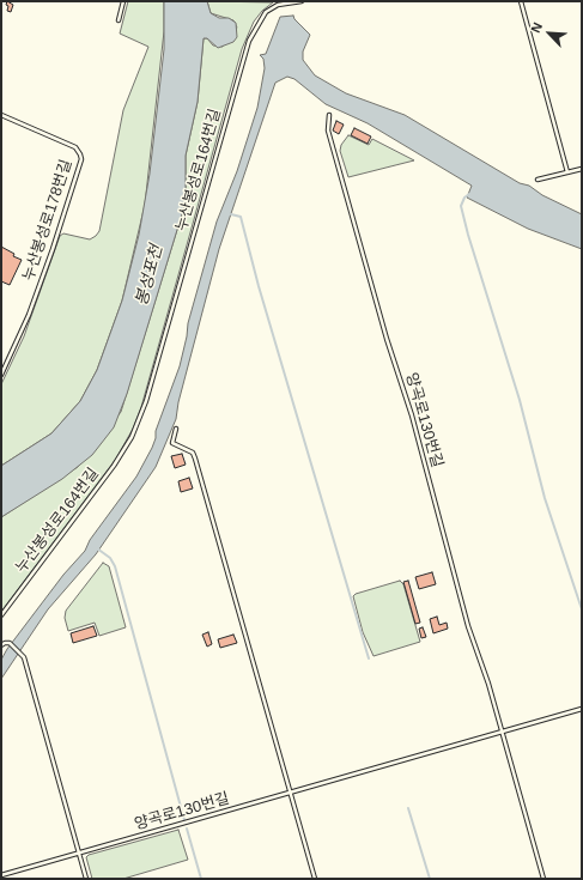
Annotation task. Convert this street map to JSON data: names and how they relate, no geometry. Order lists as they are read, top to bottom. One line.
{"streets":{"lane":["누산봉성로164번길","누산봉성로178번길","양곡로130번길"]},"water":["봉성포천"],"north":"top left"}
